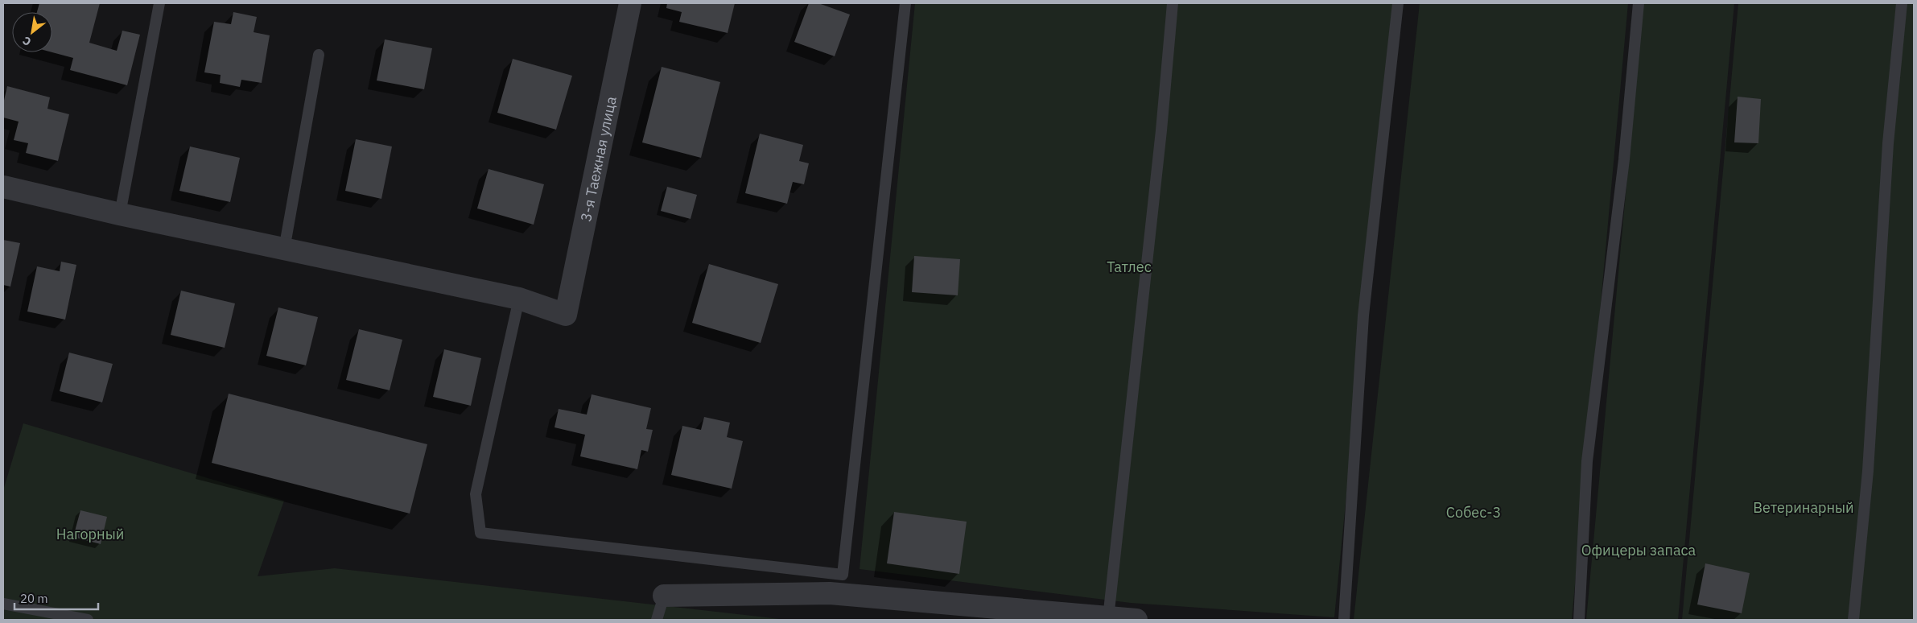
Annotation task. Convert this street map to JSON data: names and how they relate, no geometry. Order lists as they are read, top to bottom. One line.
{"streets":{"street":["3-я Таежная улица"]},"parks":["Татлес","Ветеринарный","Собес-3","Нагорный","Офицеры запаса"],"scale_bar":"20 m","north":"bottom left"}
